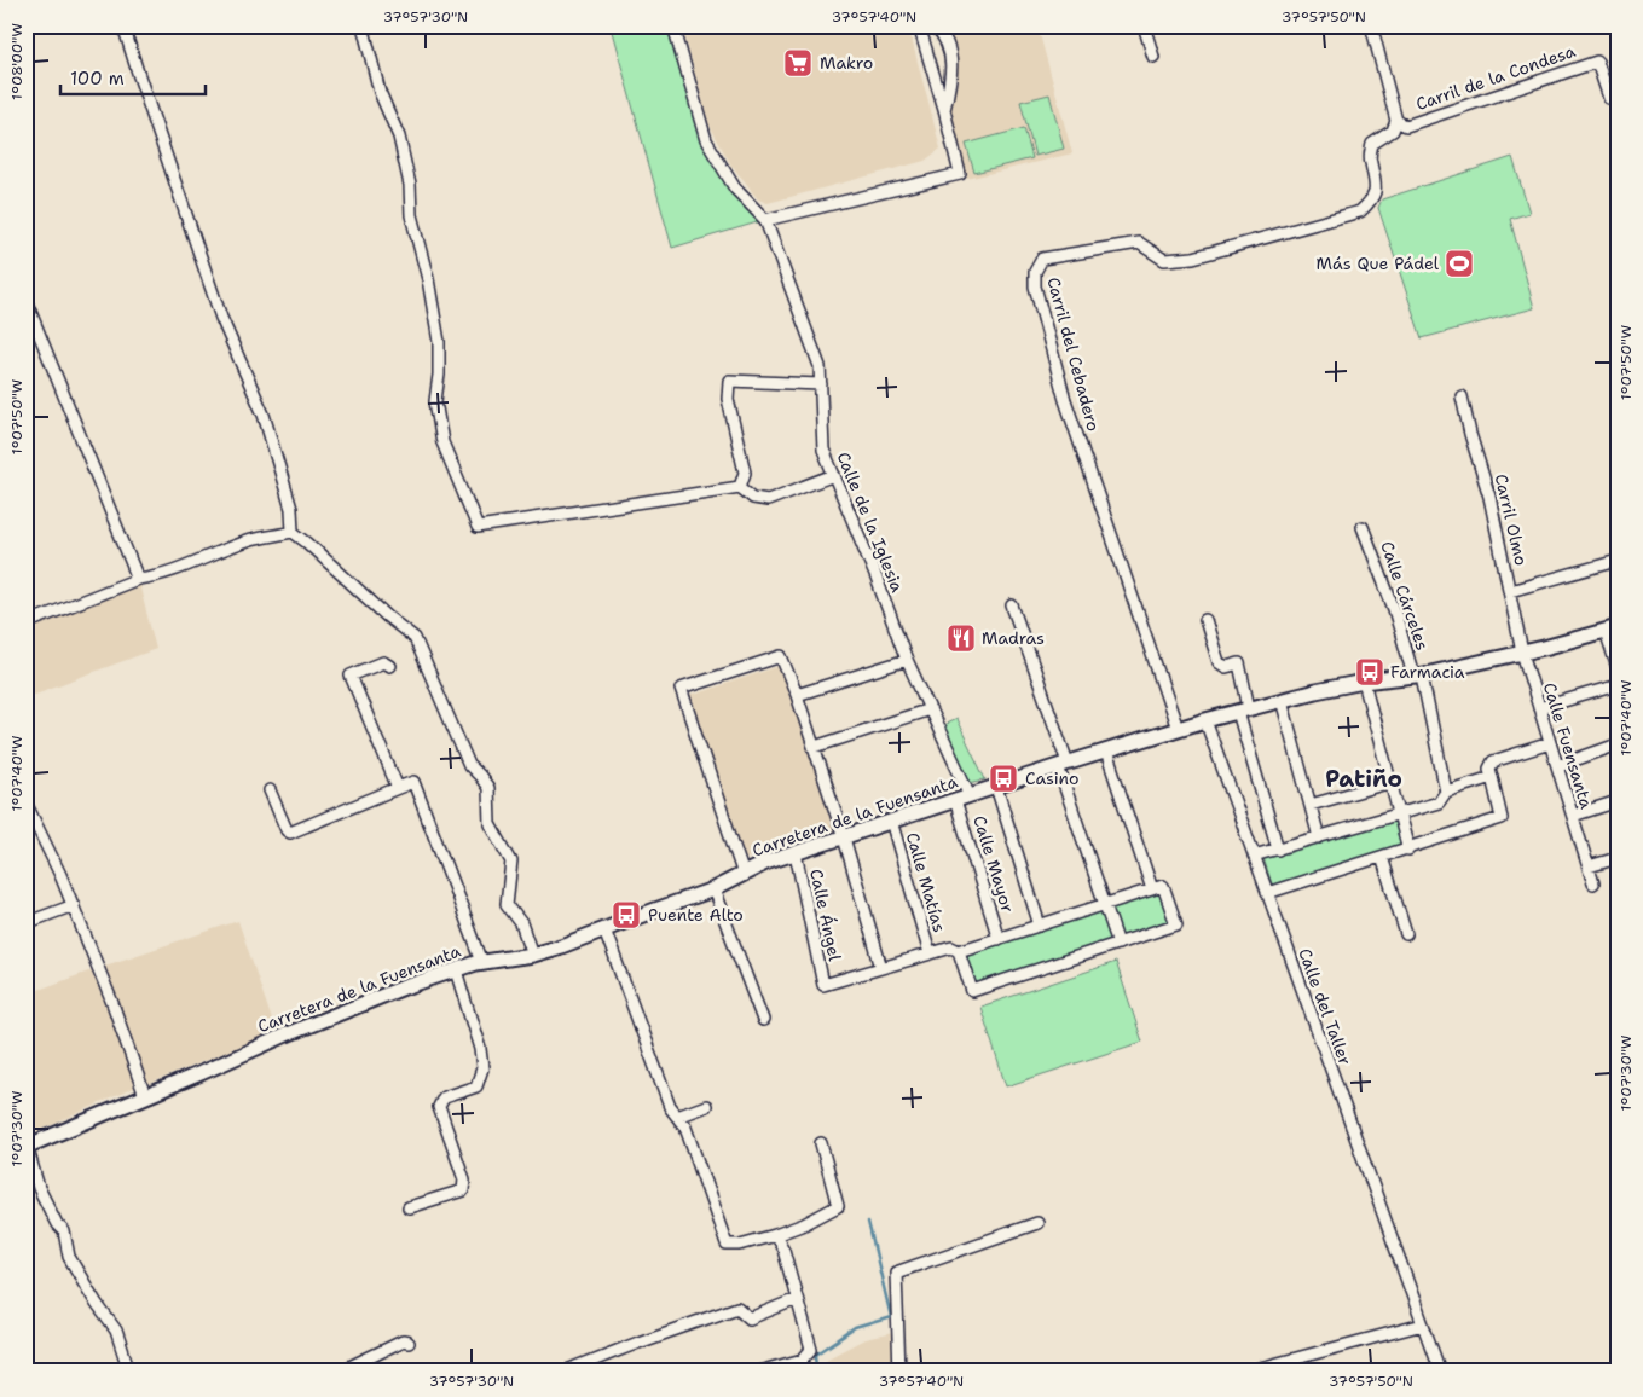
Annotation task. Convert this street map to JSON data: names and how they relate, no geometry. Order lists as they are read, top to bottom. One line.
{"streets":{"main road":["Carretera de la Fuensanta"],"street":["Carril de la Condesa","Carril del Cebadero","Carril Olmo","Calle de la Iglesia","Calle Cárceles","Calle Fuensanta","Calle Mayor","Calle Matías","Calle Ángel","Calle del Taller"]},"crossings":[["Carril de la Condesa","Carril del Cebadero"],["Carril del Cebadero","Carretera de la Fuensanta"],["Carril Olmo","Calle Fuensanta"],["Carril Olmo","Carretera de la Fuensanta"],["Calle de la Iglesia","Carretera de la Fuensanta"],["Calle Cárceles","Carretera de la Fuensanta"],["Calle Fuensanta","Carretera de la Fuensanta"],["Carretera de la Fuensanta","Calle Mayor"],["Carretera de la Fuensanta","Calle Matías"],["Carretera de la Fuensanta","Calle Ángel"],["Carretera de la Fuensanta","Calle del Taller"]],"districts":["Patiño"],"places":{"supermarket":["Makro"],"sports":["Más Que Pádel"],"restaurant":["Madras"],"bus stop":["Farmacia","Casino","Puente Alto"]},"scale_bar":"100 m","coordinates":["37°57'30\"N","37°57'40\"N","37°57'50\"N","1°08'00\"W","1°07'50\"W","1°07'40\"W","1°07'30\"W"]}
